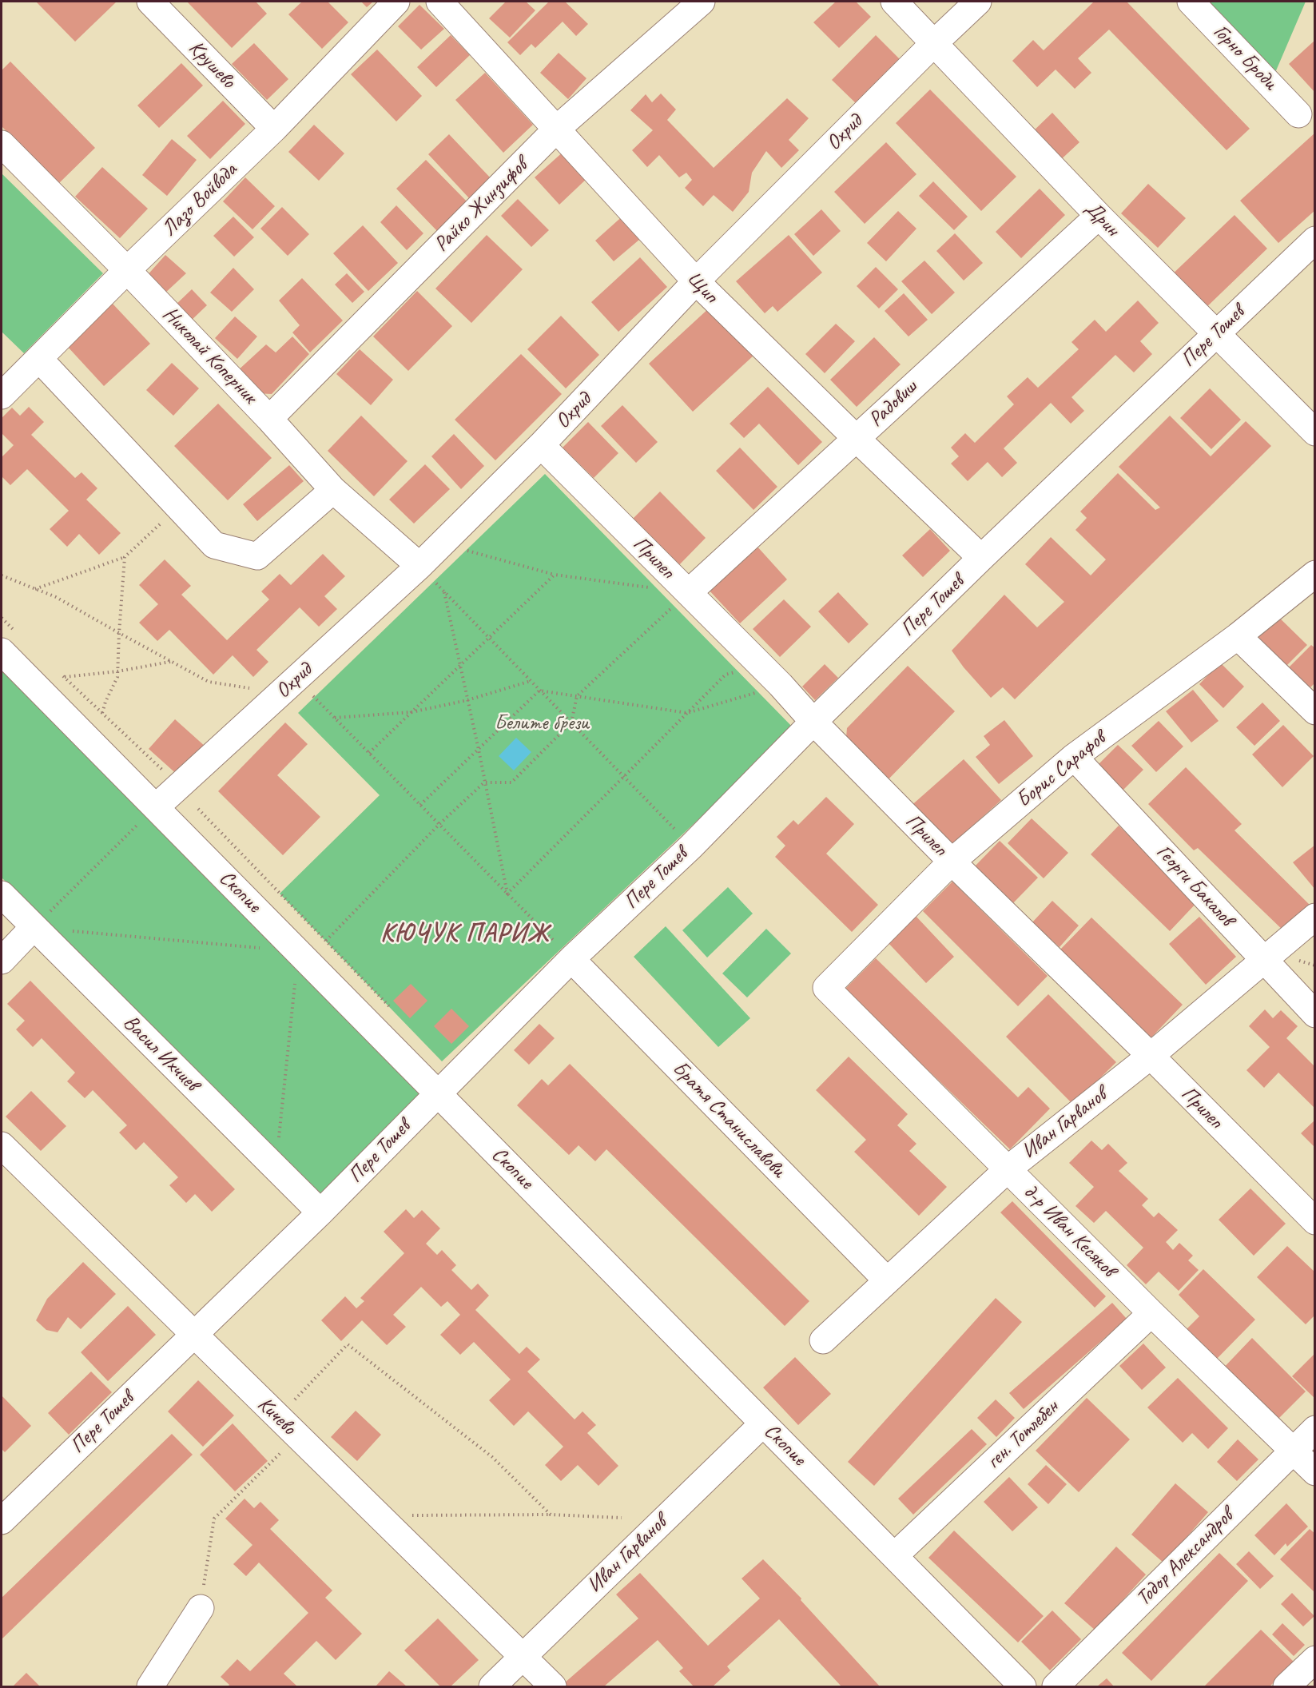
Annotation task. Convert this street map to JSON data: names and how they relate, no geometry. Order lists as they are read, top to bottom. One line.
{"streets":{"street":["Горно Броди","Крушево","Охрид","Лазо Войвода","Райко Жинзифов","Дрин","Щип","Пере Тошев","Николай Коперник","Радовиш","Прилеп","Борис Сарафов","Георги Бакалов","Скопие","Васил Ихчиев","Братя Станиславови","Иван Гарванов","д-р Иван Кесяков","Кичево","ген. Тотлебен","Тодор Александров"]},"crossings":[["Крушево","Лазо Войвода"],["Охрид","Дрин"],["Охрид","Щип"],["Охрид","Николай Коперник"],["Охрид","Прилеп"],["Охрид","Скопие"],["Лазо Войвода","Николай Коперник"],["Райко Жинзифов","Щип"],["Райко Жинзифов","Николай Коперник"],["Дрин","Пере Тошев"],["Дрин","Радовиш"],["Щип","Пере Тошев"],["Щип","Радовиш"],["Пере Тошев","Прилеп"],["Пере Тошев","Скопие"],["Пере Тошев","Васил Ихчиев"],["Пере Тошев","Братя Станиславови"],["Пере Тошев","Кичево"],["Радовиш","Прилеп"],["Прилеп","Борис Сарафов"],["Прилеп","Иван Гарванов"],["Борис Сарафов","Георги Бакалов"],["Борис Сарафов","д-р Иван Кесяков"],["Георги Бакалов","Иван Гарванов"],["Скопие","Иван Гарванов"],["Скопие","ген. Тотлебен"],["Братя Станиславови","Иван Гарванов"],["Иван Гарванов","д-р Иван Кесяков"],["Иван Гарванов","Кичево"],["д-р Иван Кесяков","ген. Тотлебен"],["д-р Иван Кесяков","Тодор Александров"]],"districts":["КЮЧУК ПАРИЖ"],"parks":["Белите брези"]}
